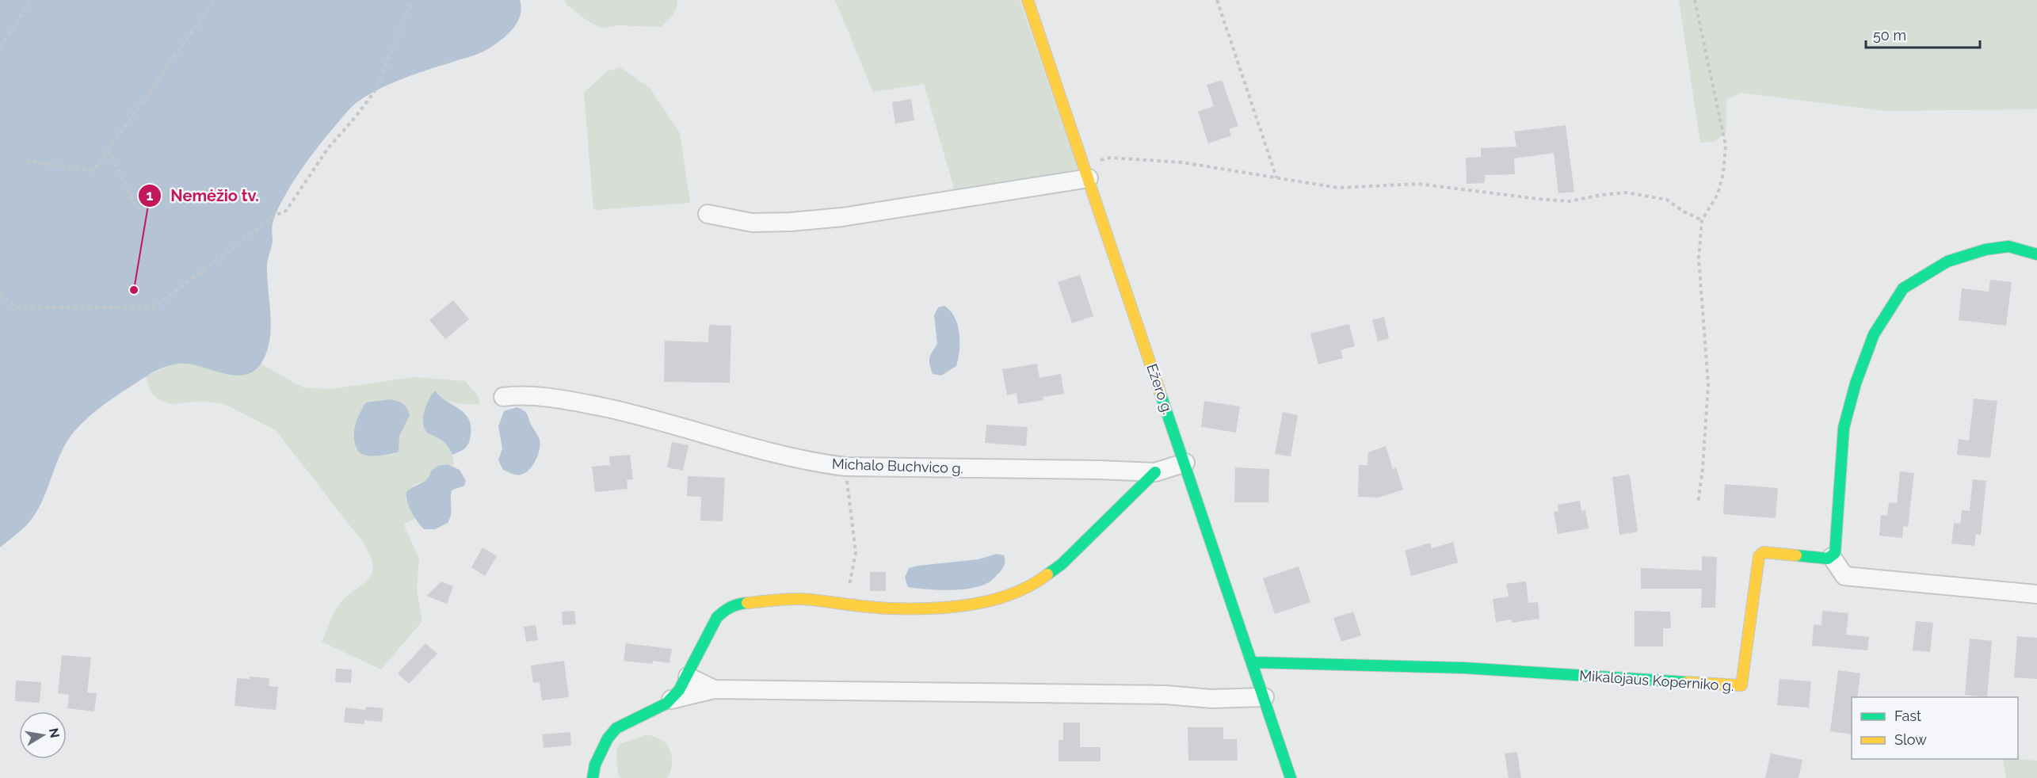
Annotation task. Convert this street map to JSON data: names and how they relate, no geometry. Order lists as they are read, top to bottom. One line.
{"streets":{"street":["Ežero g.","Michalo Buchvico g.","Mikalojaus Koperniko g."]},"crossings":[["Ežero g.","Michalo Buchvico g."],["Ežero g.","Mikalojaus Koperniko g."]],"places":["Nemėžio tv."],"legend":["Fast","Slow"],"scale_bar":"50 m","north":"right"}
